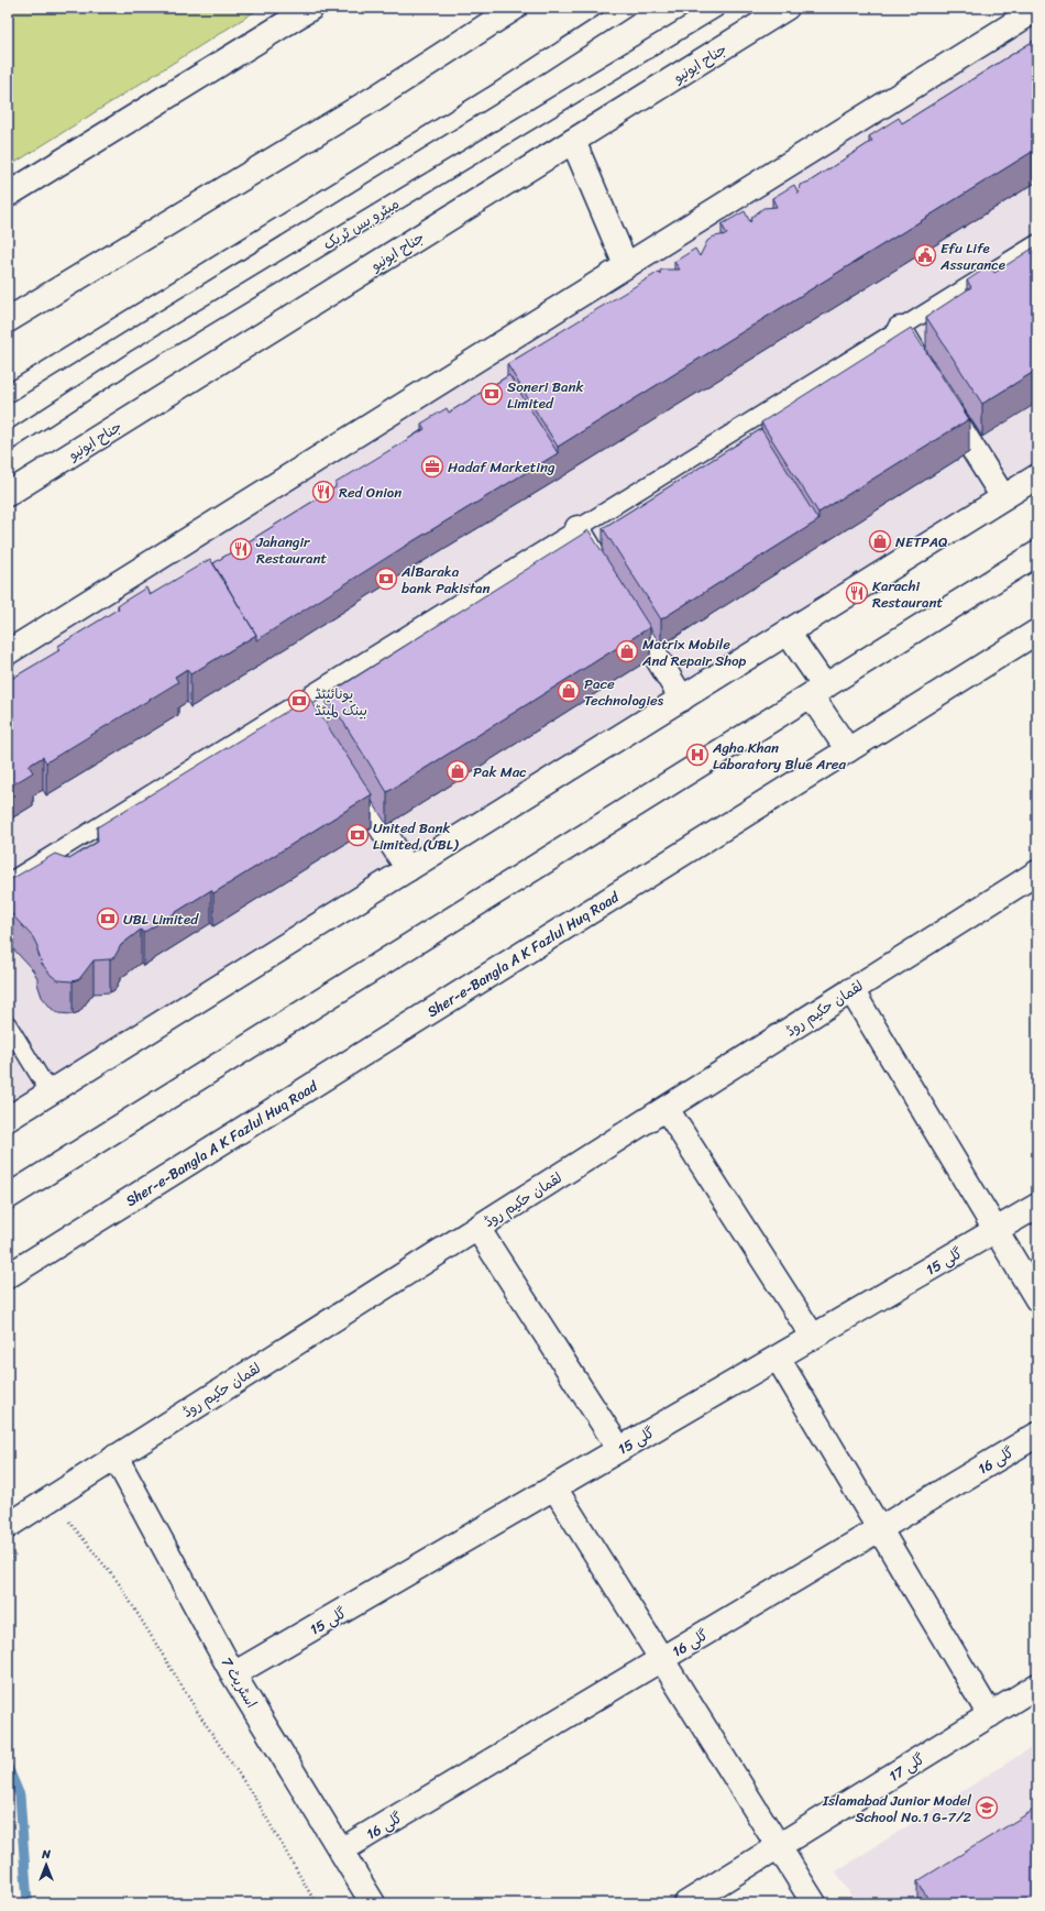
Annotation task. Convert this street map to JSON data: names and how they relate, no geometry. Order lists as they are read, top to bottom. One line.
{"streets":{"street":["جناح ایونیو","Sher-e-Bangla A K Fazlul Huq Road","لقمان حکیم روڈ","گلی 15","گلی 16","اسٹریٹ 7","گلی 17"],"lane":["میٹرو بس ٹریک"]},"crossings":[["لقمان حکیم روڈ","اسٹریٹ 7"],["گلی 15","اسٹریٹ 7"],["گلی 16","اسٹریٹ 7"]],"places":{"public building":["Efu Life Assurance"],"bank":["Soneri Bank Limited","AlBaraka bank Pakistan","یونائیٹڈ بینک لمیٹڈ","United Bank Limited (UBL)","UBL Limited"],"office":["Hadaf Marketing"],"restaurant":["Red Onion","Jahangir Restaurant","Karachi Restaurant"],"shop":["NETPAQ","Matrix Mobile And Repair Shop","Pace Technologies","Pak Mac"],"hospital":["Agha Khan Laboratory Blue Area"],"school or university":["Islamabad Junior Model School No.1 G-7/2"]},"north":"top"}
